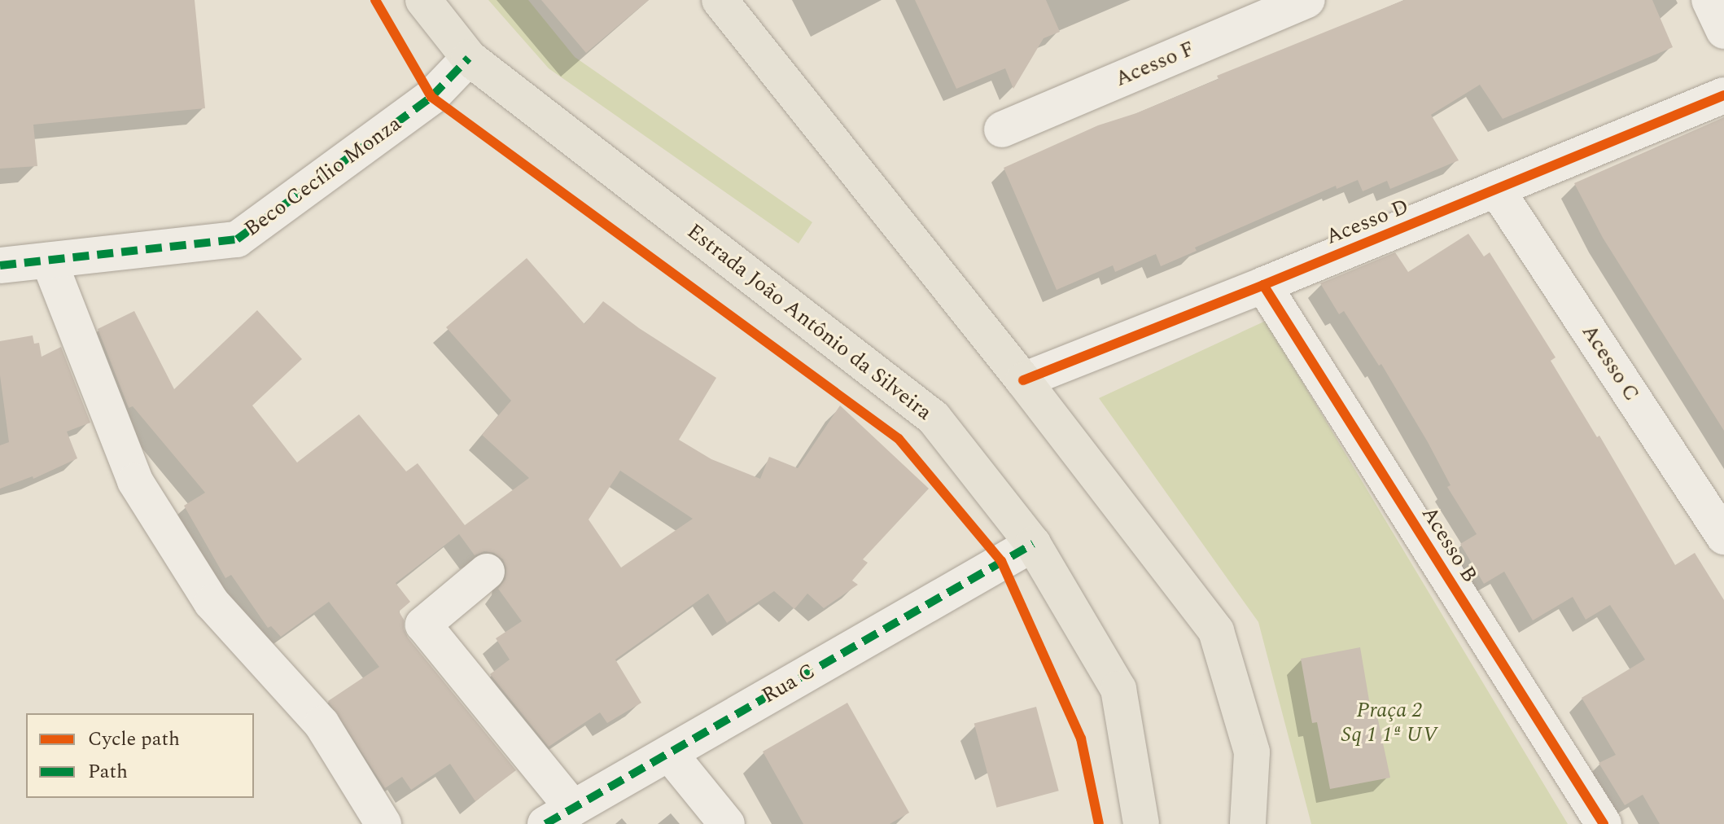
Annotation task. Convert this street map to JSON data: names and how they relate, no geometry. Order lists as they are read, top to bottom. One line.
{"streets":{"main road":["Estrada João Antônio da Silveira"],"street":["Acesso F","Beco Cecílio Monza","Acesso D","Acesso C","Acesso B","Rua C"]},"crossings":[["Beco Cecílio Monza","Estrada João Antônio da Silveira"],["Acesso D","Acesso C"],["Acesso D","Acesso B"],["Estrada João Antônio da Silveira","Rua C"]],"parks":["Praça 2 Sq 1 1ª UV"],"legend":["Cycle path","Path"]}
